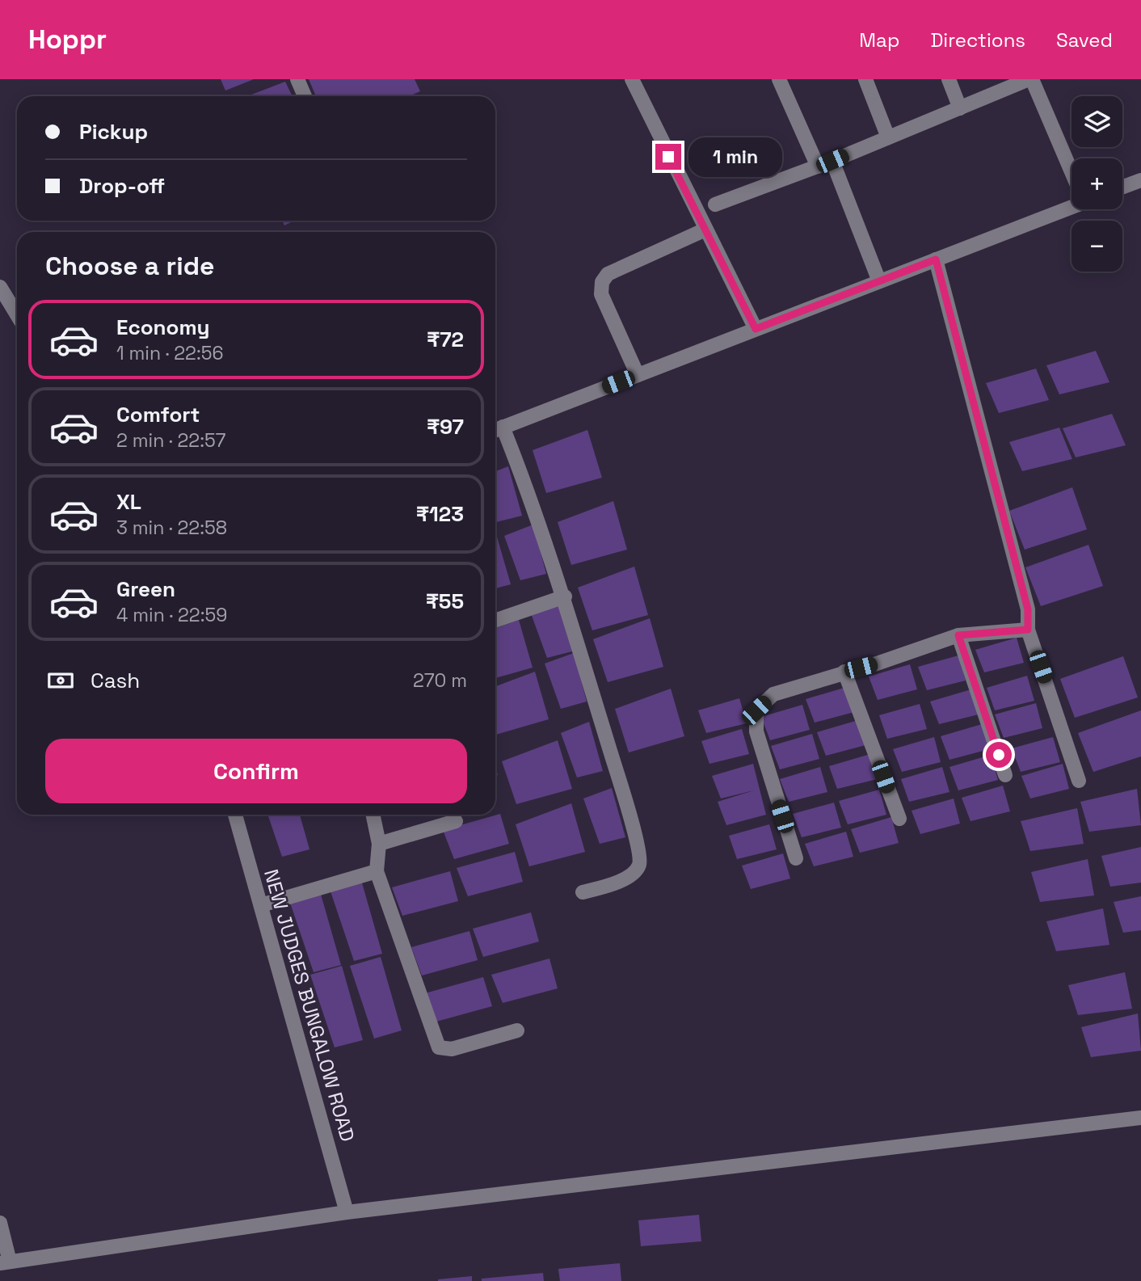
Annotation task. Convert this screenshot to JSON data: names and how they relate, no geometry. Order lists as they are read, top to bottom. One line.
{"streets":{"street":["NEW JUDGES BUNGALOW ROAD"]},"page":{"header":"Hoppr","nav":["Map","Directions","Saved"],"map_buttons":["+","−"],"banner":["Pickup","Drop-off"],"bubble":"1 min","heading":"Choose a ride","list":[{"name":"Economy","note":"1 min · 22:56","value":"₹72"},{"name":"Comfort","note":"2 min · 22:57","value":"₹97"},{"name":"XL","note":"3 min · 22:58","value":"₹123"},{"name":"Green","note":"4 min · 22:59","value":"₹55"}],"pay":["Cash","270 m"],"buttons":"Confirm"}}
